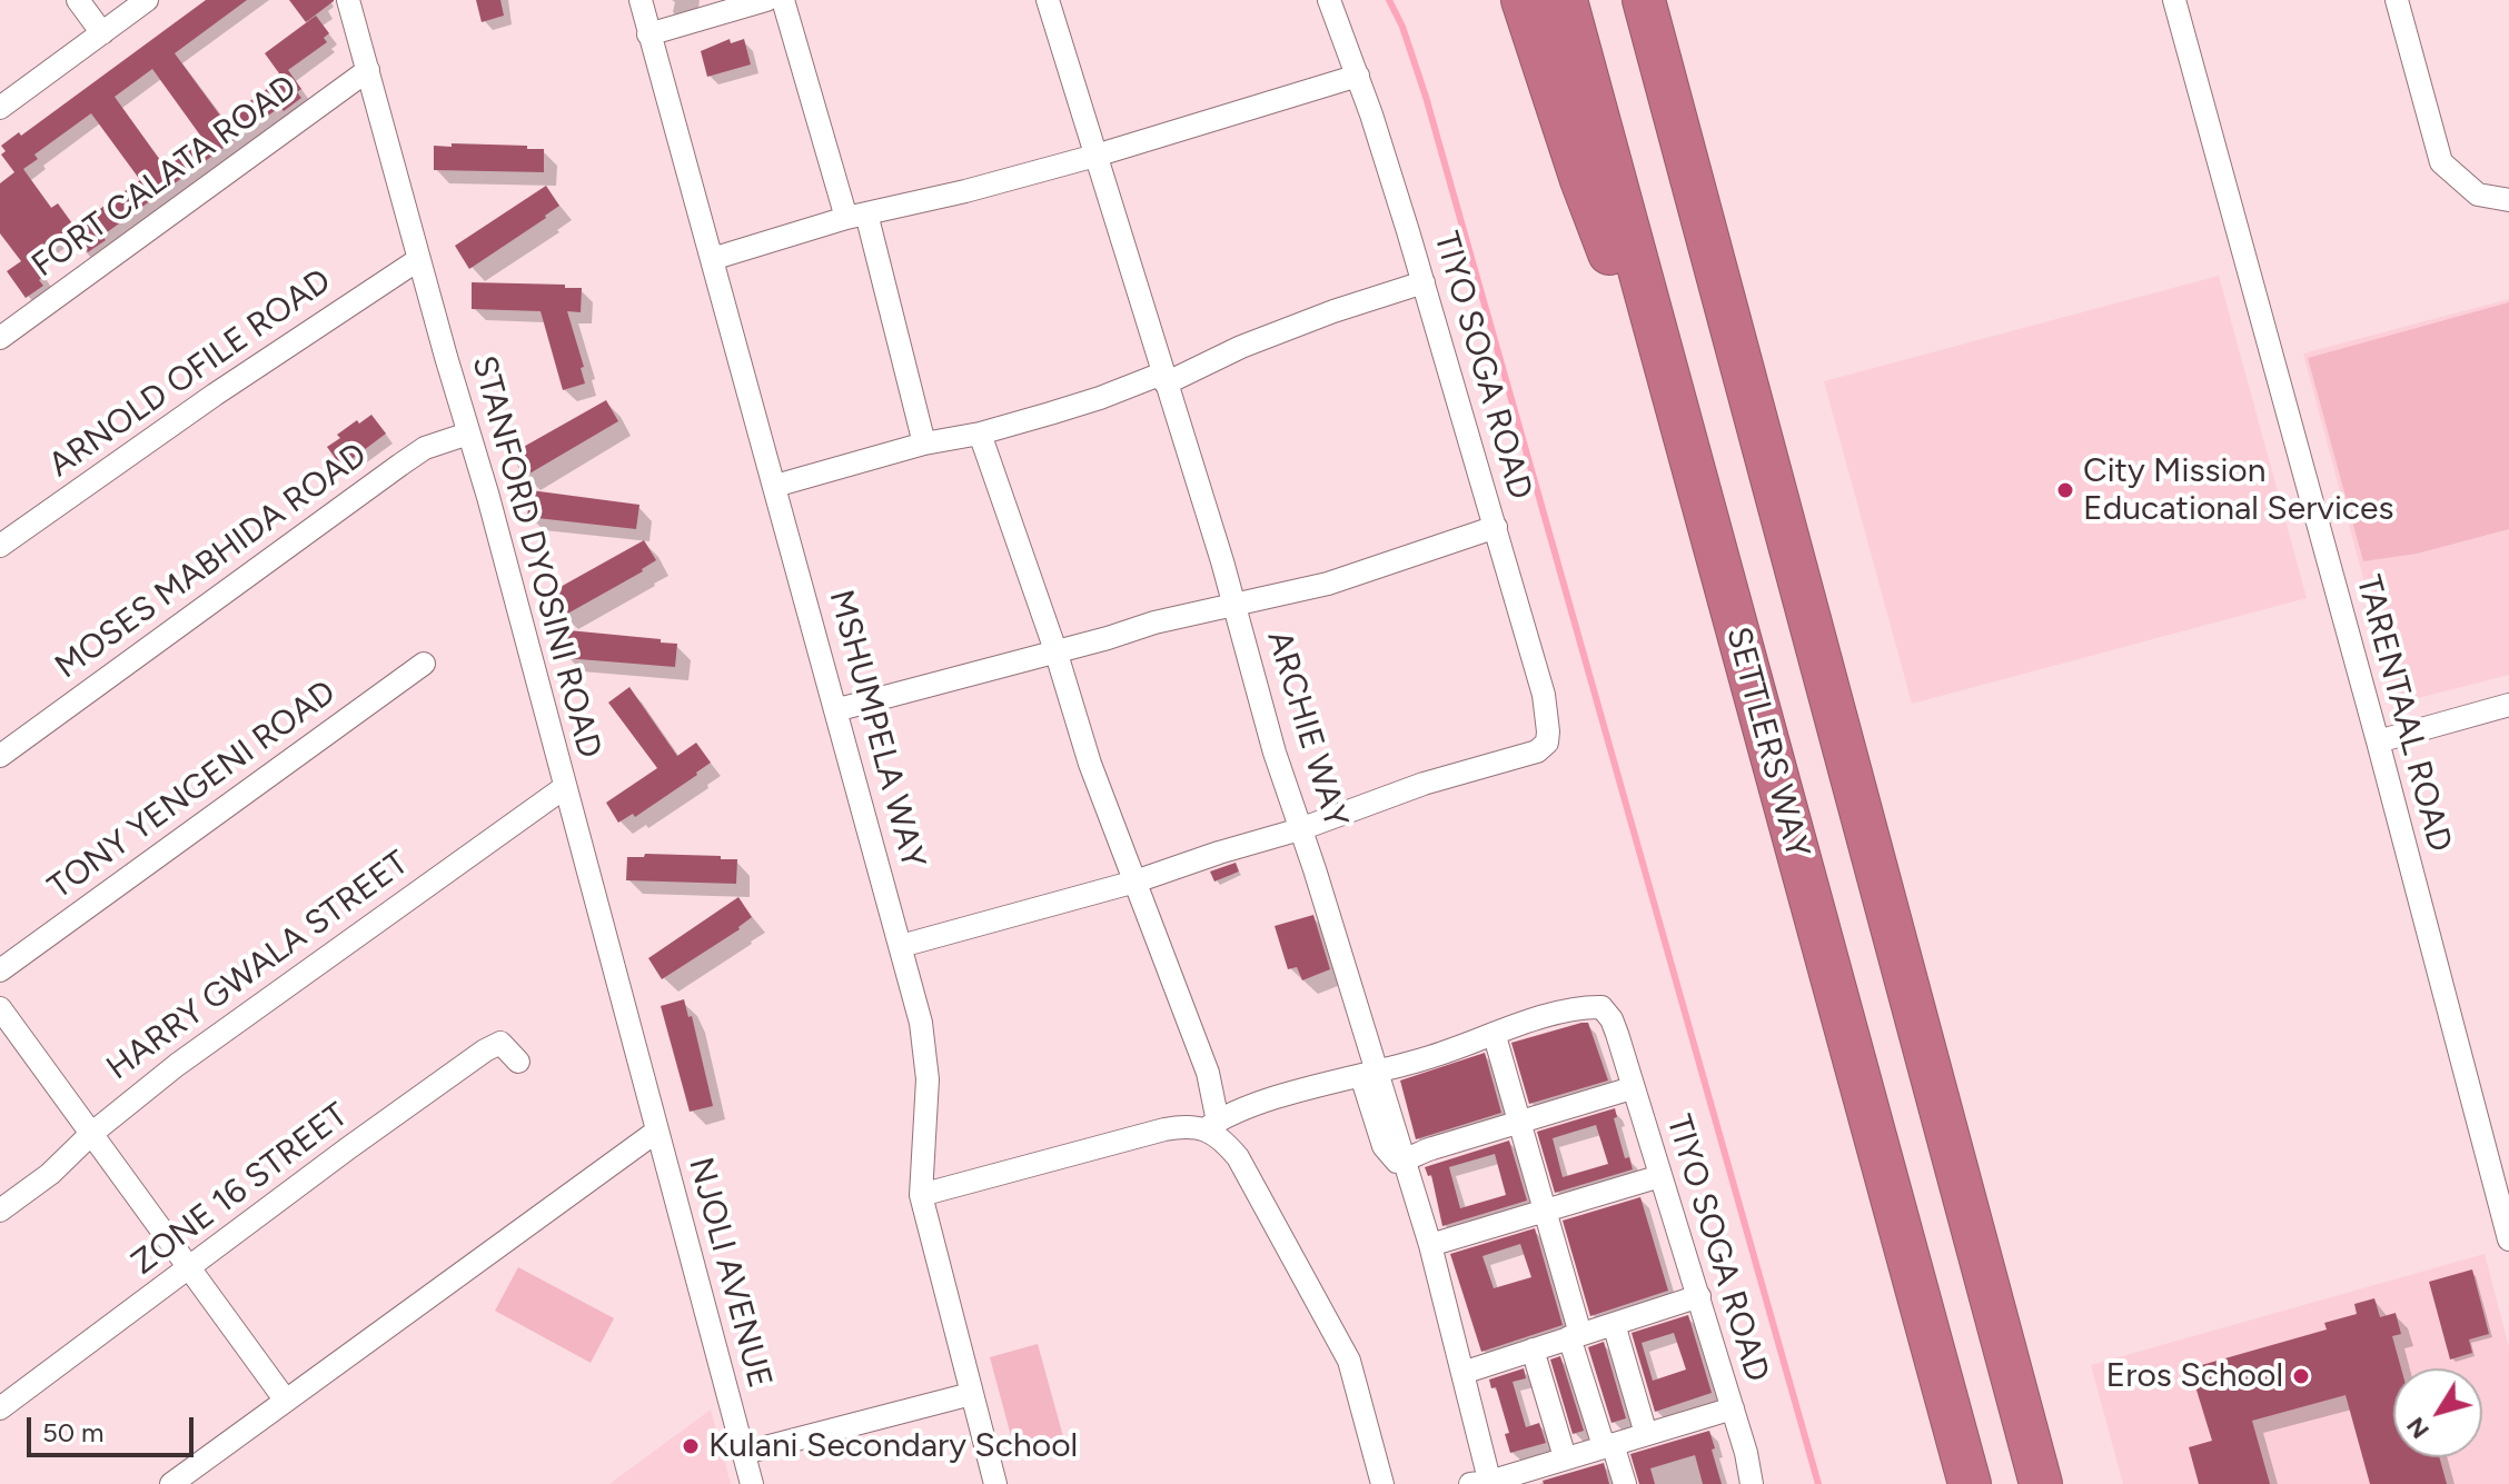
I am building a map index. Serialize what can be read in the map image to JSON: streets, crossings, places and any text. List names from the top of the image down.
{
  "streets": {
    "highway": ["SETTLERS WAY"],
    "street": [
      "FORT CALATA ROAD",
      "TIYO SOGA ROAD",
      "ARNOLD OFILE ROAD",
      "STANFORD DYOSINI ROAD",
      "MOSES MABHIDA ROAD",
      "TARENTAAL ROAD",
      "MSHUMPELA WAY",
      "ARCHIE WAY",
      "TONY YENGENI ROAD",
      "HARRY GWALA STREET",
      "ZONE 16 STREET",
      "NJOLI AVENUE"
    ]
  },
  "crossings": [
    ["FORT CALATA ROAD", "STANFORD DYOSINI ROAD"],
    ["TIYO SOGA ROAD", "ARCHIE WAY"],
    ["ARNOLD OFILE ROAD", "STANFORD DYOSINI ROAD"],
    ["STANFORD DYOSINI ROAD", "MOSES MABHIDA ROAD"],
    ["STANFORD DYOSINI ROAD", "HARRY GWALA STREET"],
    ["STANFORD DYOSINI ROAD", "NJOLI AVENUE"]
  ],
  "places": ["City Mission Educational Services", "Eros School", "Kulani Secondary School"],
  "scale_bar": "50 m",
  "north": "bottom left"
}
